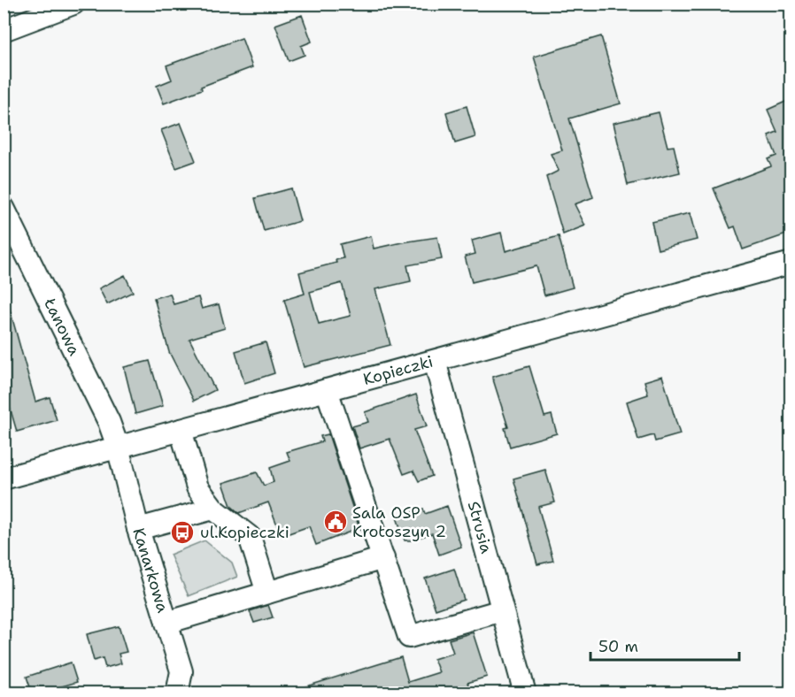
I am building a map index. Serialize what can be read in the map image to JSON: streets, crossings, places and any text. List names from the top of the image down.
{
  "streets": {
    "street": [
      "Łanowa",
      "Kopieczki",
      "Strusia",
      "Kanarkowa"
    ]
  },
  "crossings": [
    ["Łanowa", "Kopieczki"],
    ["Łanowa", "Kanarkowa"],
    ["Kopieczki", "Strusia"],
    ["Kopieczki", "Kanarkowa"]
  ],
  "places": {
    "public building": ["Sala OSP Krotoszyn 2"],
    "bus stop": ["ul.Kopieczki"]
  },
  "scale_bar": "50 m"
}
